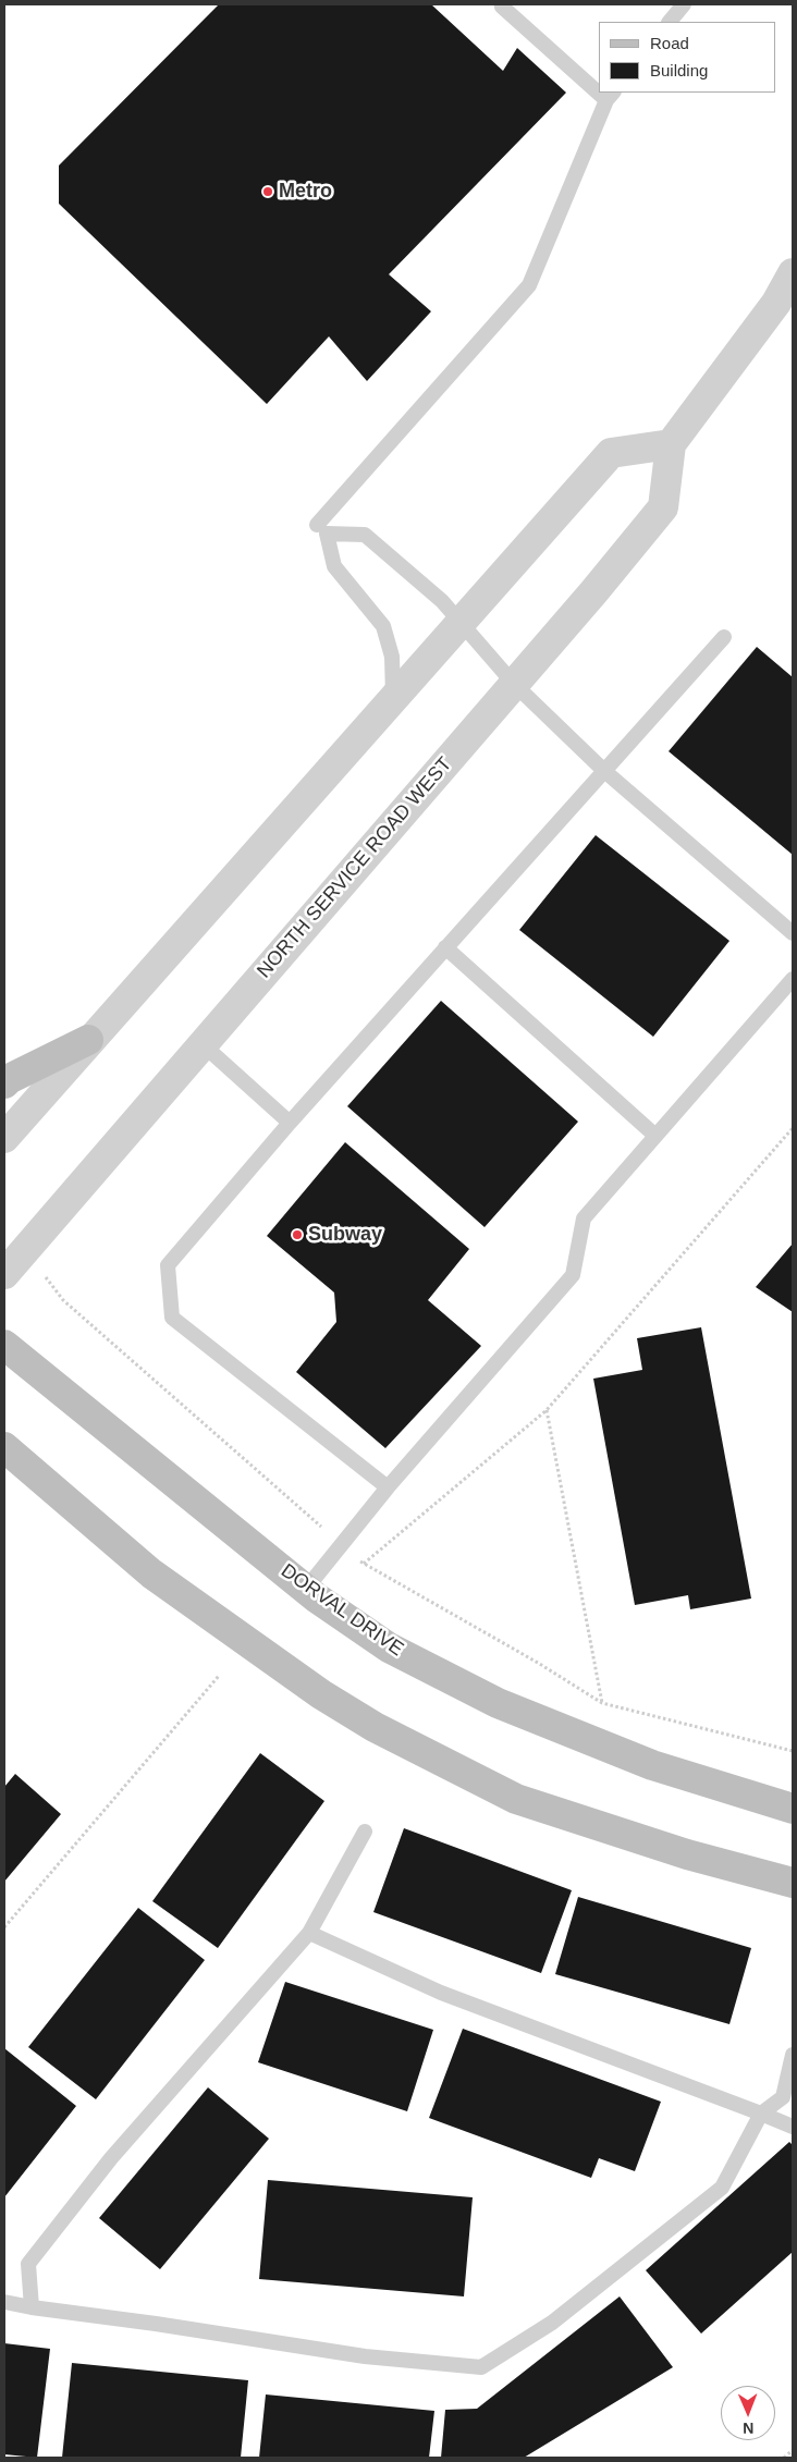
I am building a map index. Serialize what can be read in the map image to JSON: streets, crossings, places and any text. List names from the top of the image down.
{
  "streets": {
    "main road": ["DORVAL DRIVE"],
    "street": ["NORTH SERVICE ROAD WEST"]
  },
  "places": ["Metro", "Subway"],
  "legend": ["Road", "Building"],
  "north": "bottom"
}
